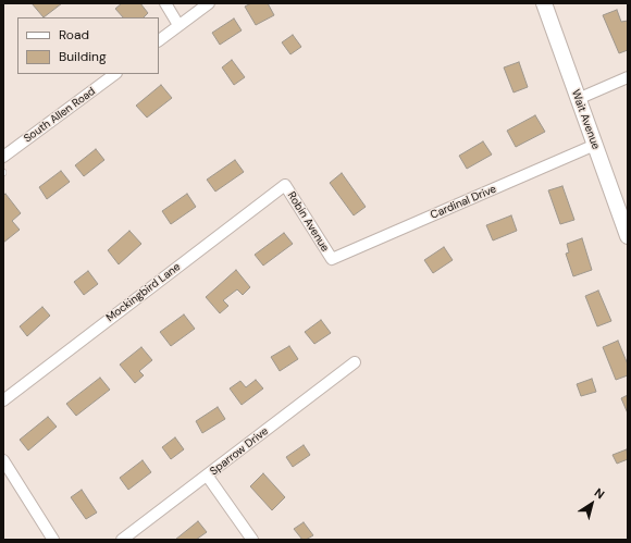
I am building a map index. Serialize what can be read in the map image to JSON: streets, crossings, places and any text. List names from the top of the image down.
{
  "streets": {
    "main road": ["Wait Avenue"],
    "street": [
      "South Allen Road",
      "Cardinal Drive",
      "Robin Avenue",
      "Mockingbird Lane",
      "Sparrow Drive"
    ]
  },
  "crossings": [
    ["Wait Avenue", "Cardinal Drive"],
    ["Cardinal Drive", "Robin Avenue"],
    ["Robin Avenue", "Mockingbird Lane"]
  ],
  "legend": ["Road", "Building"],
  "north": "top right"
}
